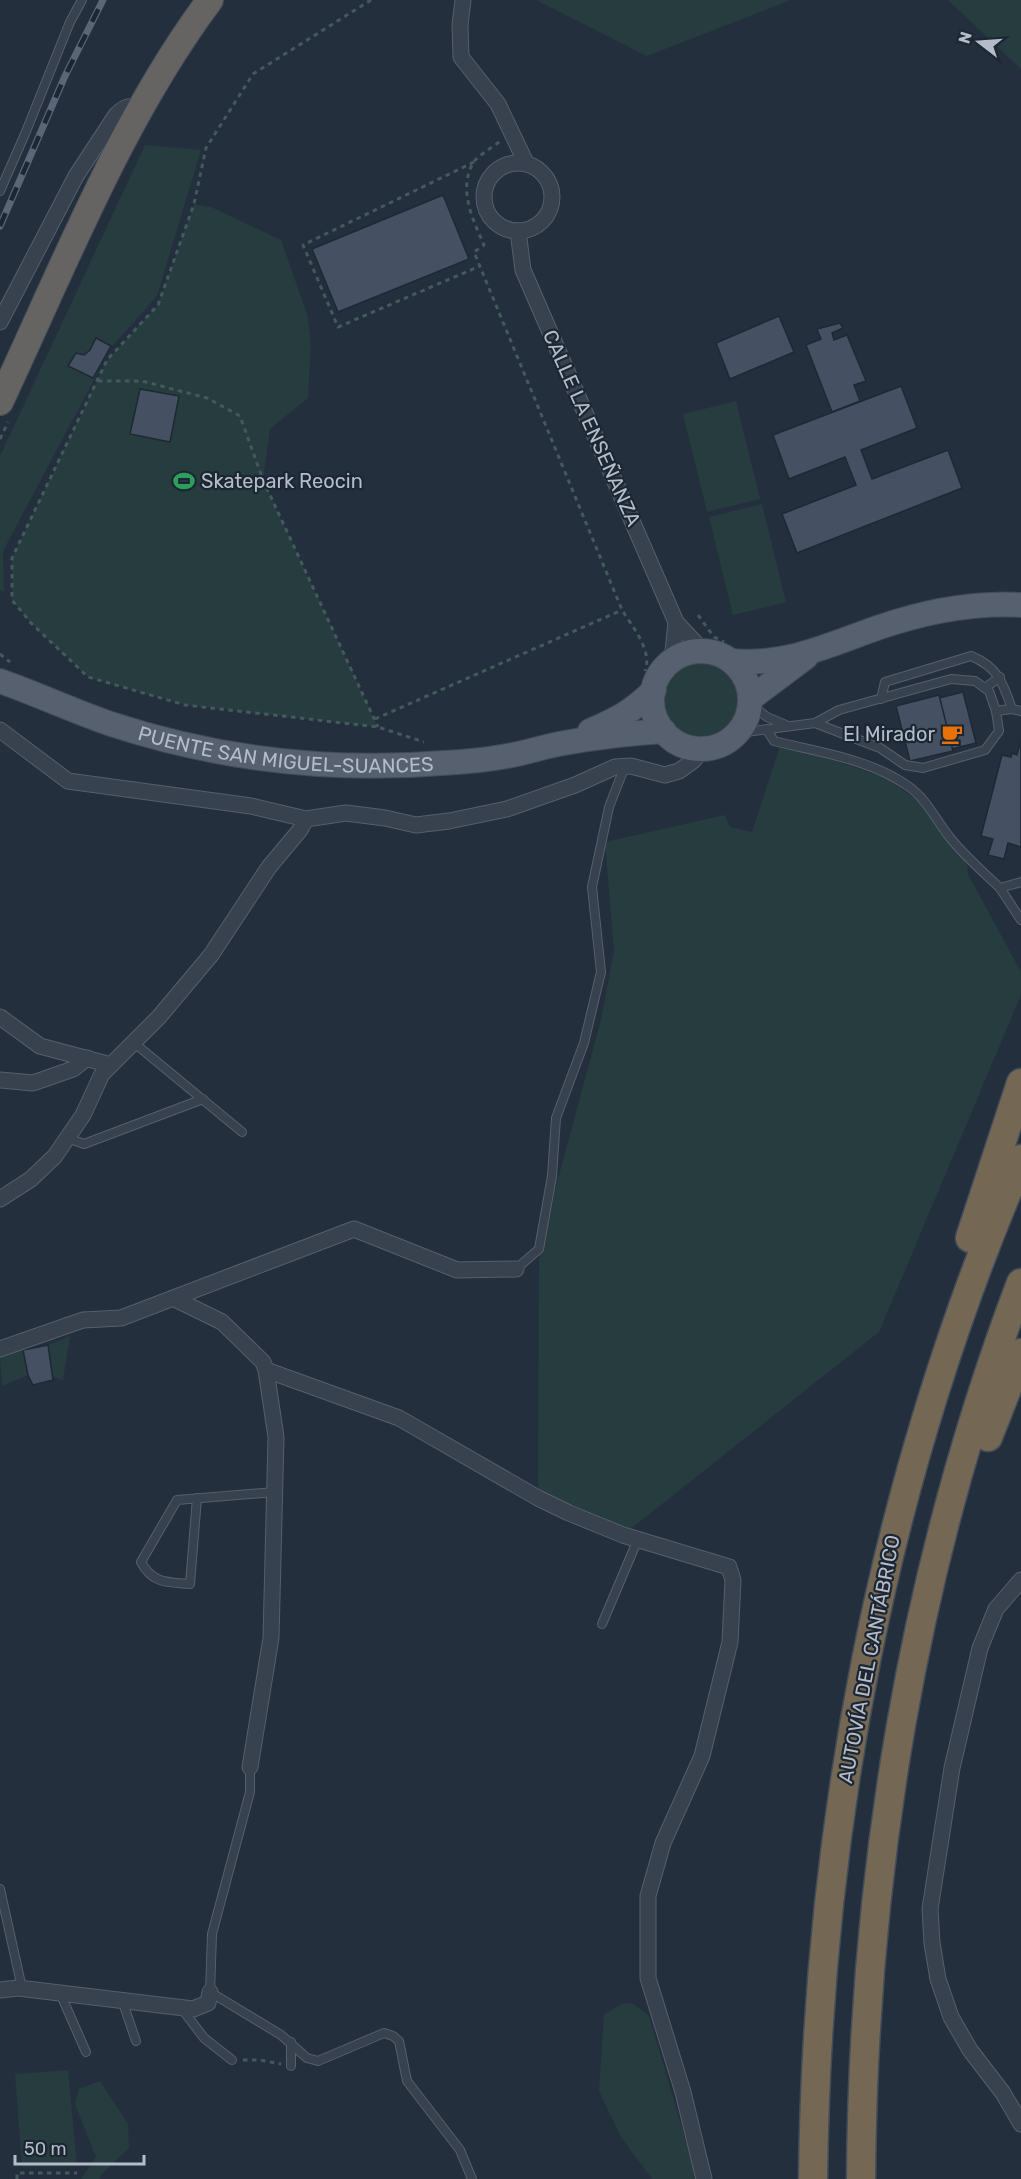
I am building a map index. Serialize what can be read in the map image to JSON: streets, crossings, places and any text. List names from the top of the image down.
{
  "streets": {
    "highway": ["AUTOVÍA DEL CANTÁBRICO"],
    "main road": ["PUENTE SAN MIGUEL-SUANCES"],
    "street": ["CALLE LA ENSEÑANZA"]
  },
  "crossings": [
    ["CALLE LA ENSEÑANZA", "PUENTE SAN MIGUEL-SUANCES"]
  ],
  "places": {
    "sports": ["Skatepark Reocin"],
    "cafe": ["El Mirador"]
  },
  "scale_bar": "50 m",
  "north": "left"
}
